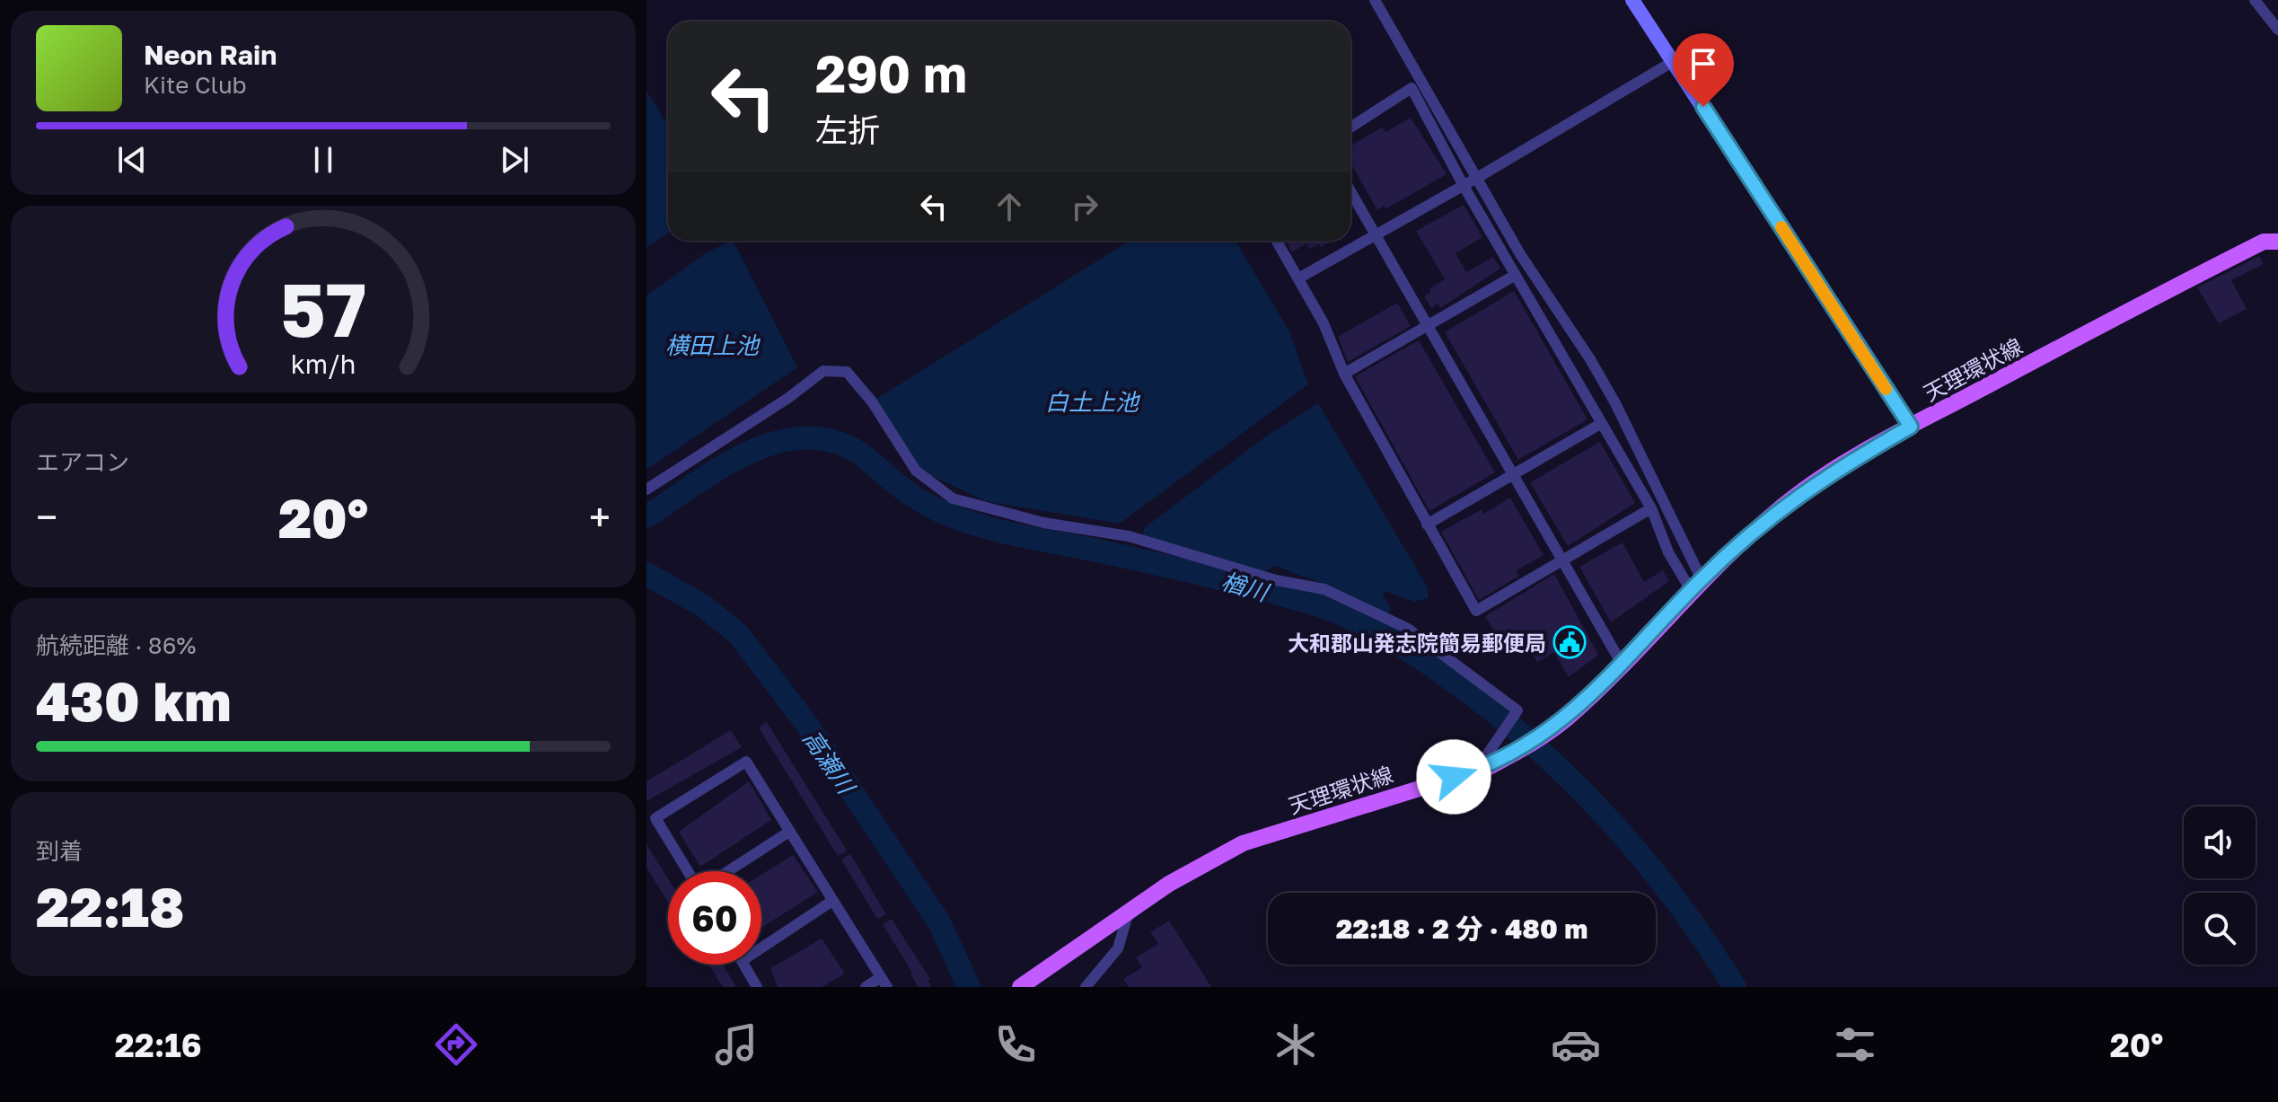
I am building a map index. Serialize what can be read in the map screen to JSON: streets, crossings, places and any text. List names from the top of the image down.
{
  "streets": {
    "main road": ["天理環状線"]
  },
  "water": [
    "横田上池",
    "白土上池",
    "楢川",
    "高瀬川"
  ],
  "places": {
    "public building": ["大和郡山発志院簡易郵便局"]
  },
  "page": {
    "turn": ["290 m", "左折"],
    "song": ["Neon Rain", "Kite Club"],
    "tile": [
      "エアコン",
      ["航続距離 · 86%", "430 km"],
      ["到着", "22:18"]
    ],
    "heat": ["−", "20°", "+"],
    "limit": "60",
    "trip": "22:18 · 2 分 · 480 m",
    "tabs": ["22:16", "20°"],
    "gauge": ["57", "km/h"]
  }
}
